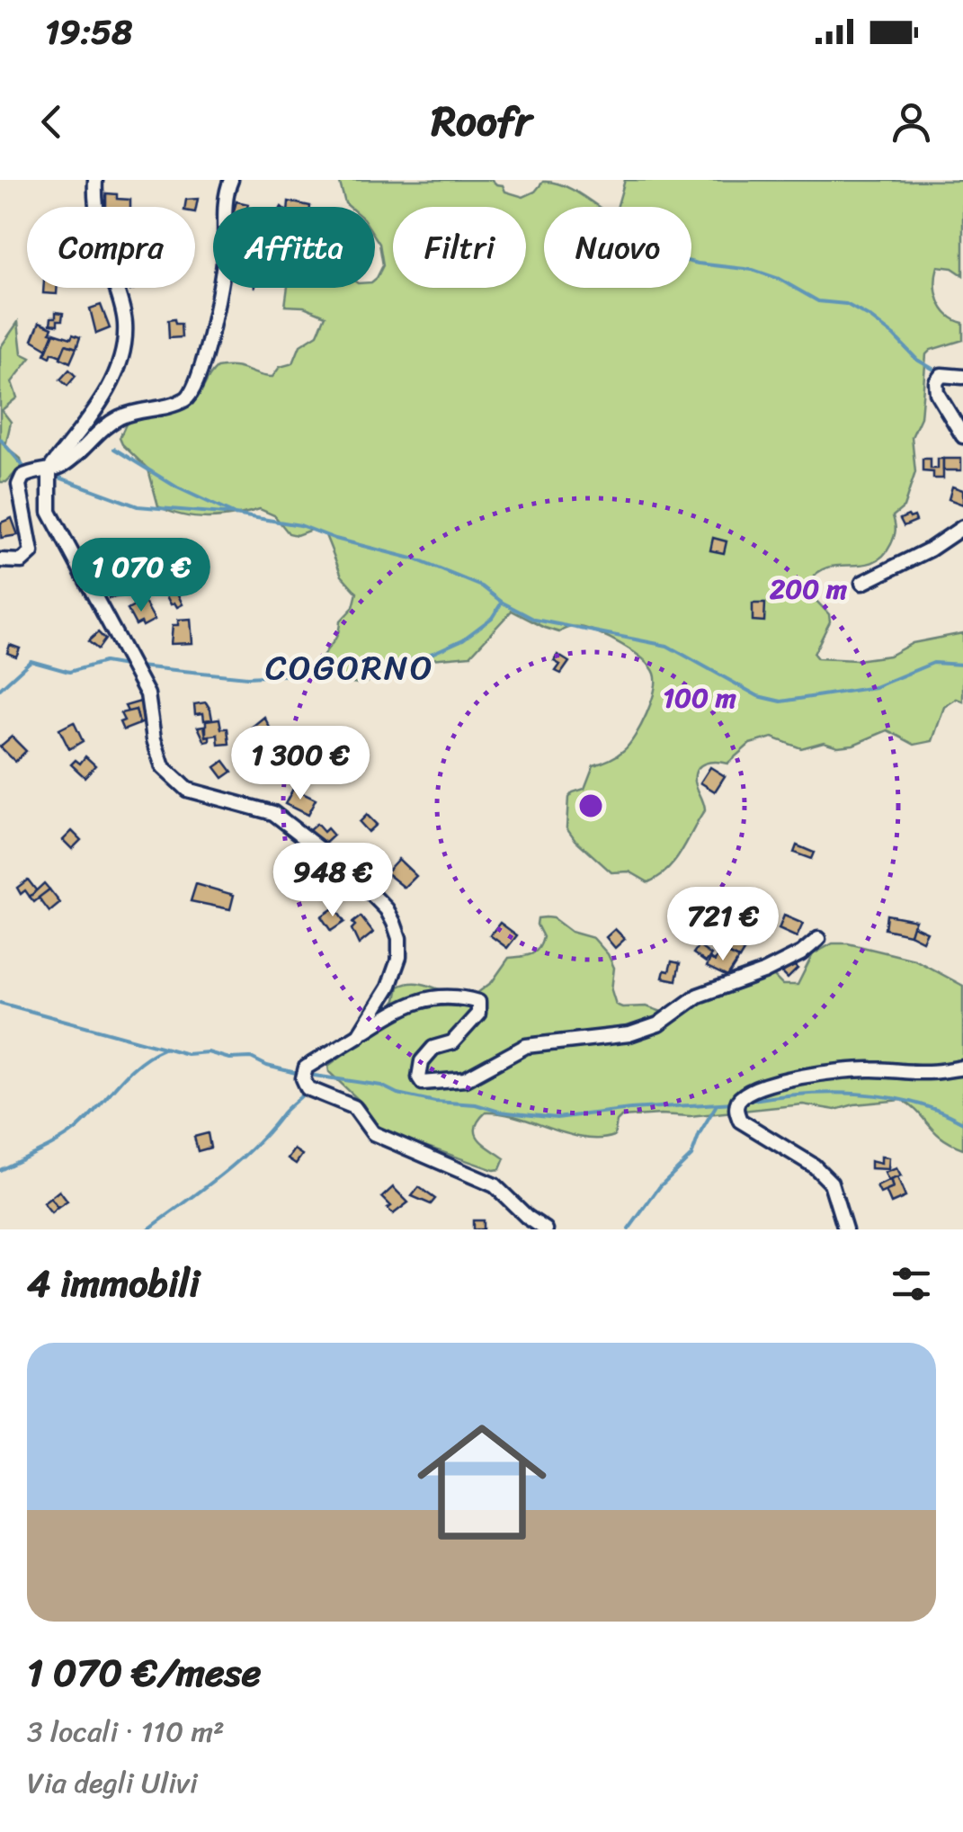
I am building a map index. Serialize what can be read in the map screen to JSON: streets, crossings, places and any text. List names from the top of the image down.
{
  "districts": ["COGORNO"],
  "page": {
    "status": "19:58",
    "header": "Roofr",
    "chip": [
      "Compra",
      "Affitta",
      "Filtri",
      "Nuovo"
    ],
    "price": [
      "1 070 €",
      "1 300 €",
      "948 €",
      "721 €"
    ],
    "heading": "4 immobili",
    "list": [
      {
        "name": "1 070 €/mese",
        "note": "3 locali · 110 m² · Via degli Ulivi"
      }
    ]
  },
  "rings": ["200 m", "100 m"]
}
